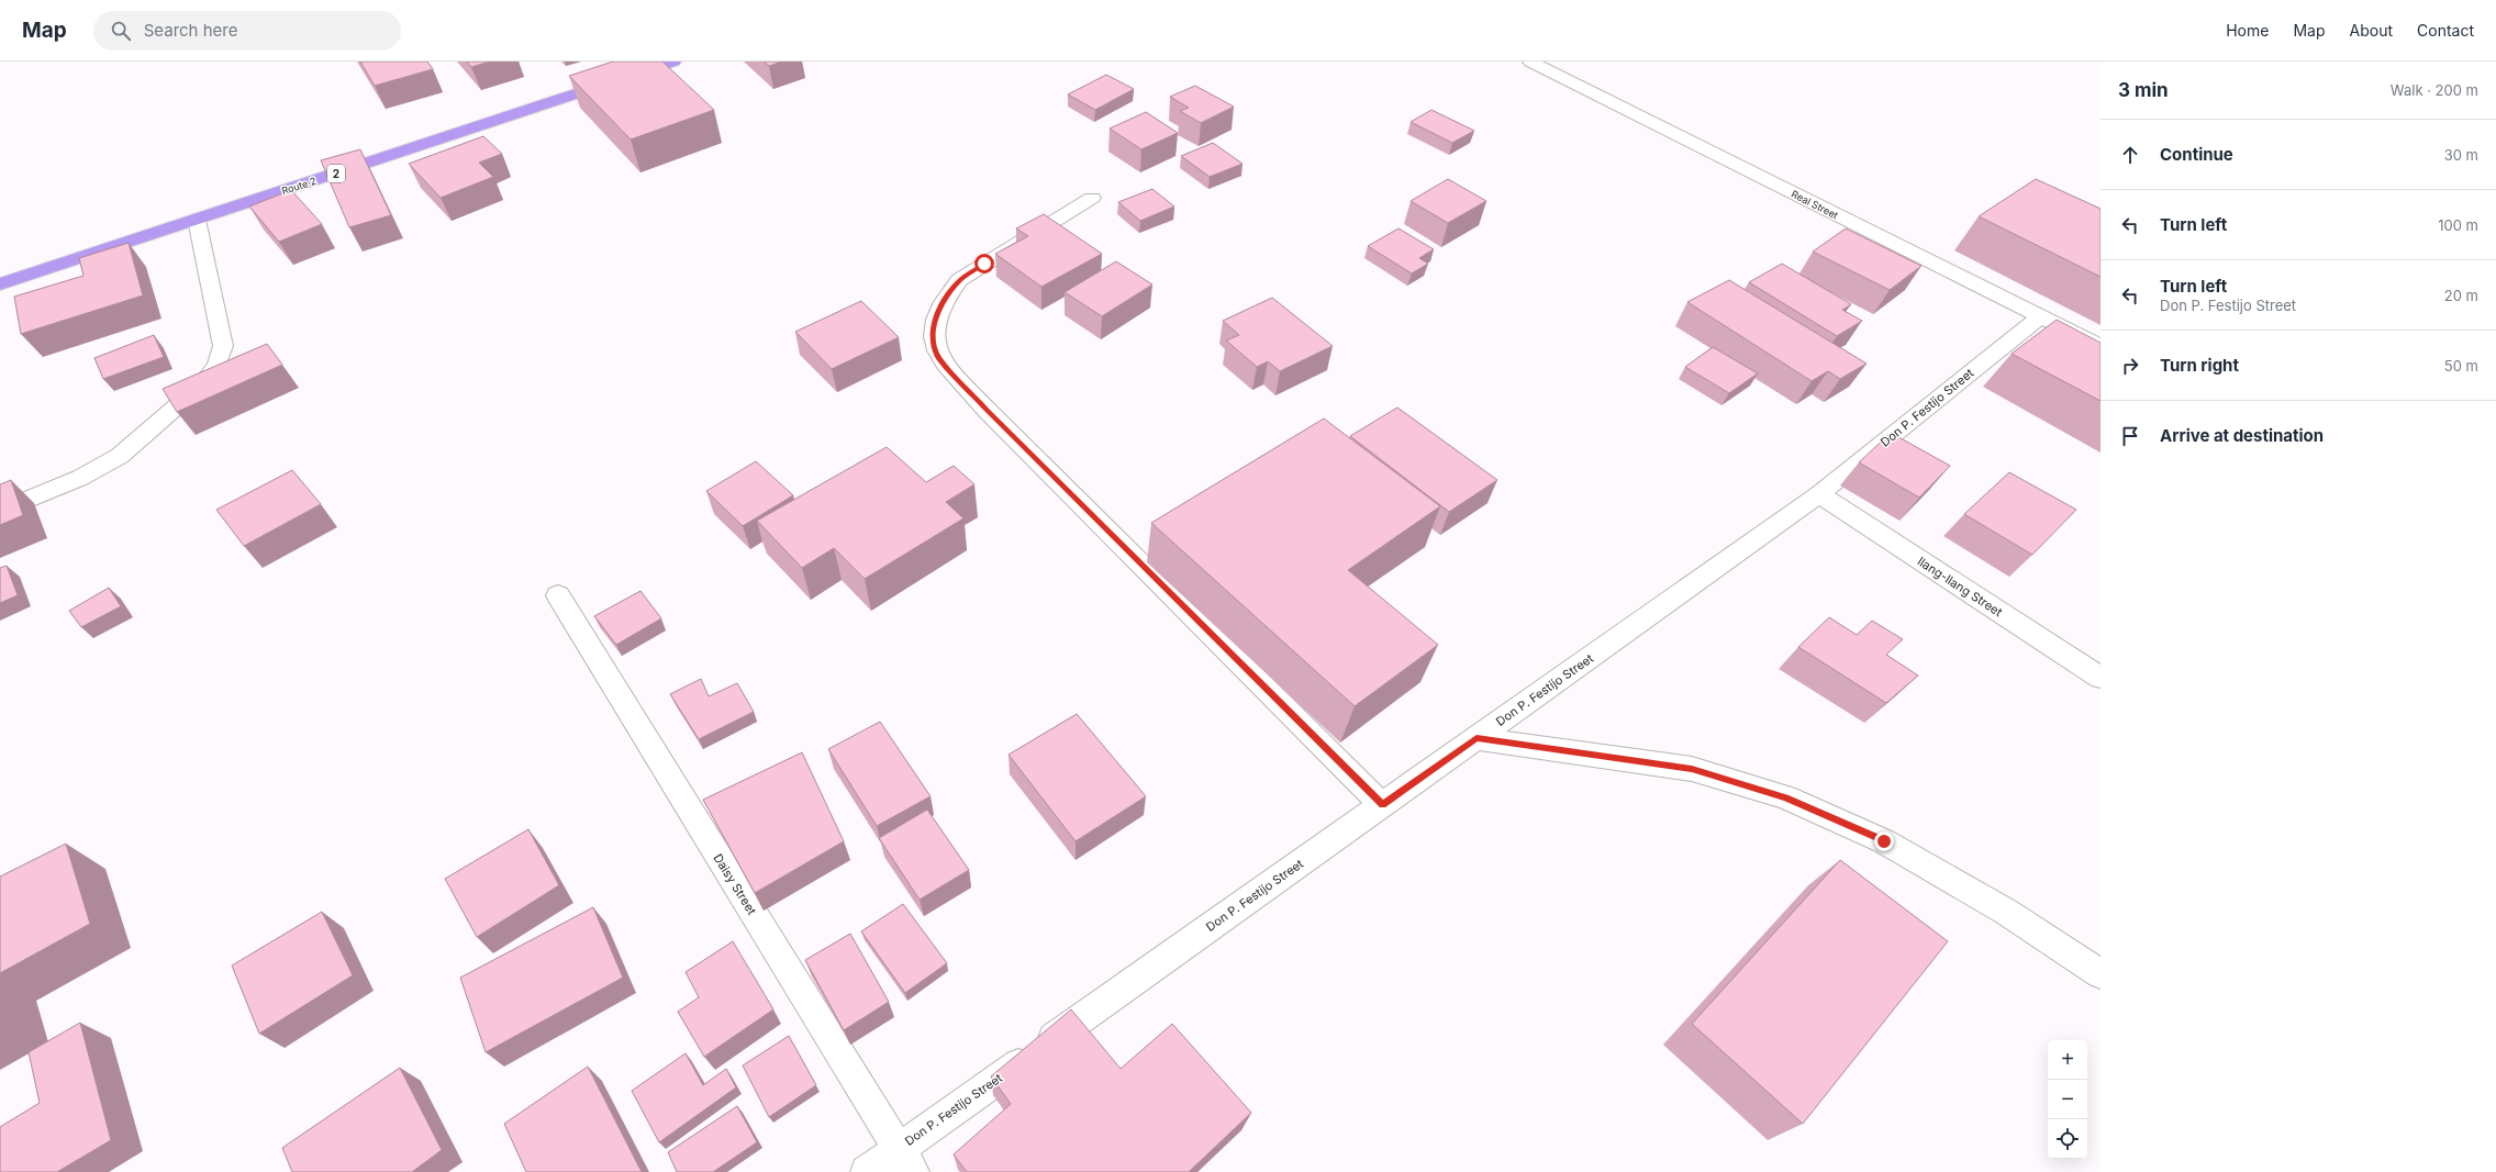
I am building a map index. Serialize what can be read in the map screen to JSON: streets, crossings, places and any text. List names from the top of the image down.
{
  "streets": {
    "highway": ["2", "Route 2"],
    "street": [
      "Real Street",
      "Don P. Festijo Street",
      "Ilang-Ilang Street",
      "Daisy Street"
    ]
  },
  "crossings": [
    ["Real Street", "Don P. Festijo Street"],
    ["Don P. Festijo Street", "Ilang-Ilang Street"],
    ["Don P. Festijo Street", "Daisy Street"]
  ],
  "page": {
    "header": "Map",
    "search": "Search here",
    "nav": [
      "Home",
      "Map",
      "About",
      "Contact"
    ],
    "heading": ["3 min", "Walk · 200 m"],
    "list": [
      ["Continue", "30 m"],
      ["Turn left", "100 m"],
      ["Turn left", "Don P. Festijo Street", "20 m"],
      ["Turn right", "50 m"],
      "Arrive at destination"
    ],
    "map_buttons": ["+", "−"]
  }
}
